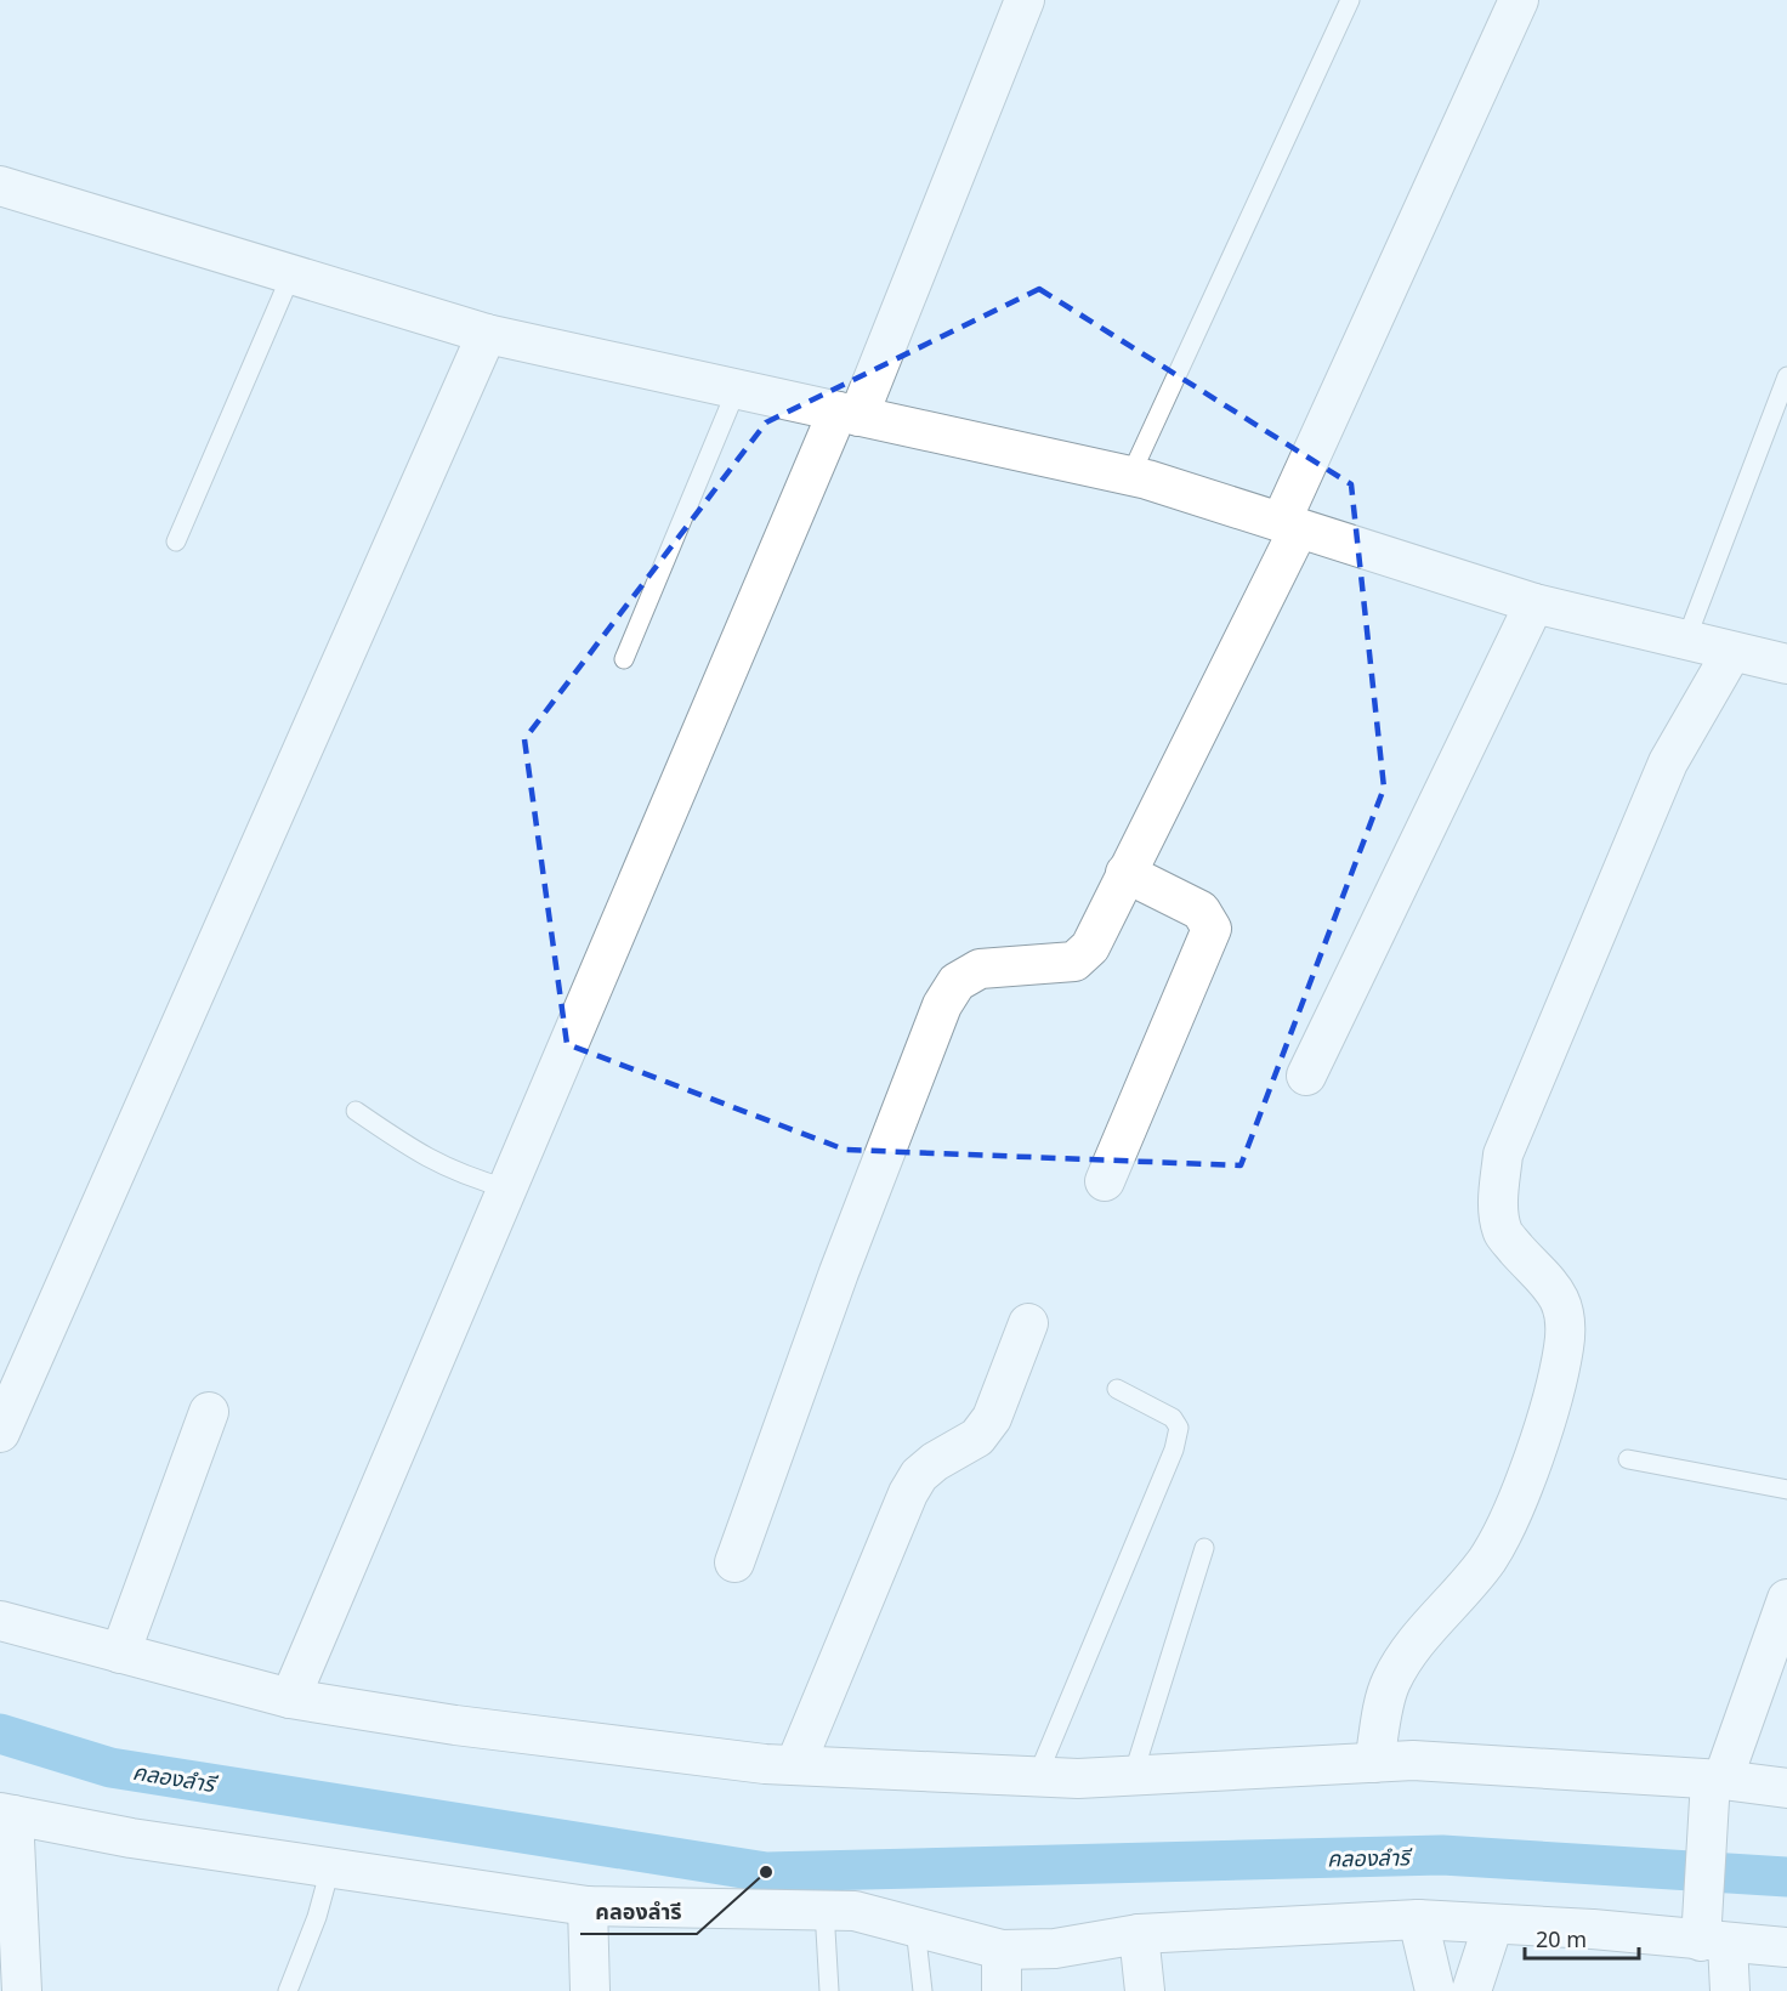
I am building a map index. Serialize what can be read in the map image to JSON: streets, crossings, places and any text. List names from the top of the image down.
{
  "water": ["คลองลำรี"],
  "places": ["คลองลำรี"],
  "scale_bar": "20 m"
}
